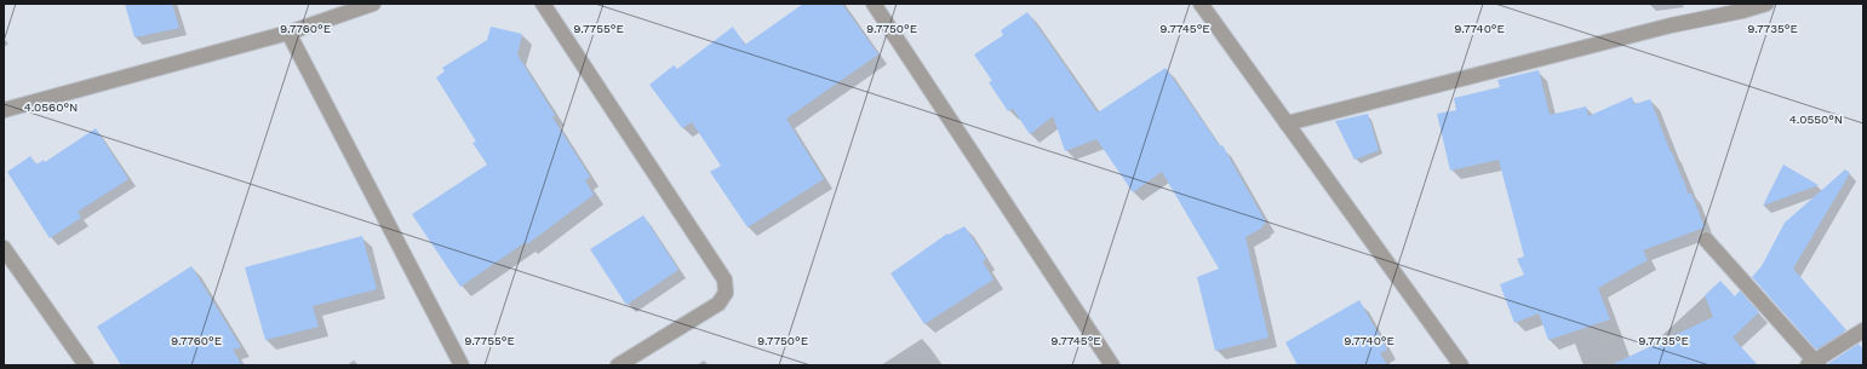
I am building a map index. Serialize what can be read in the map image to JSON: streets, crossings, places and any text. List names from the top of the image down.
{
  "coordinates": [
    "9.7760°E",
    "9.7755°E",
    "9.7750°E",
    "9.7745°E",
    "9.7740°E",
    "9.7735°E",
    "4.0560°N",
    "4.0550°N"
  ]
}
